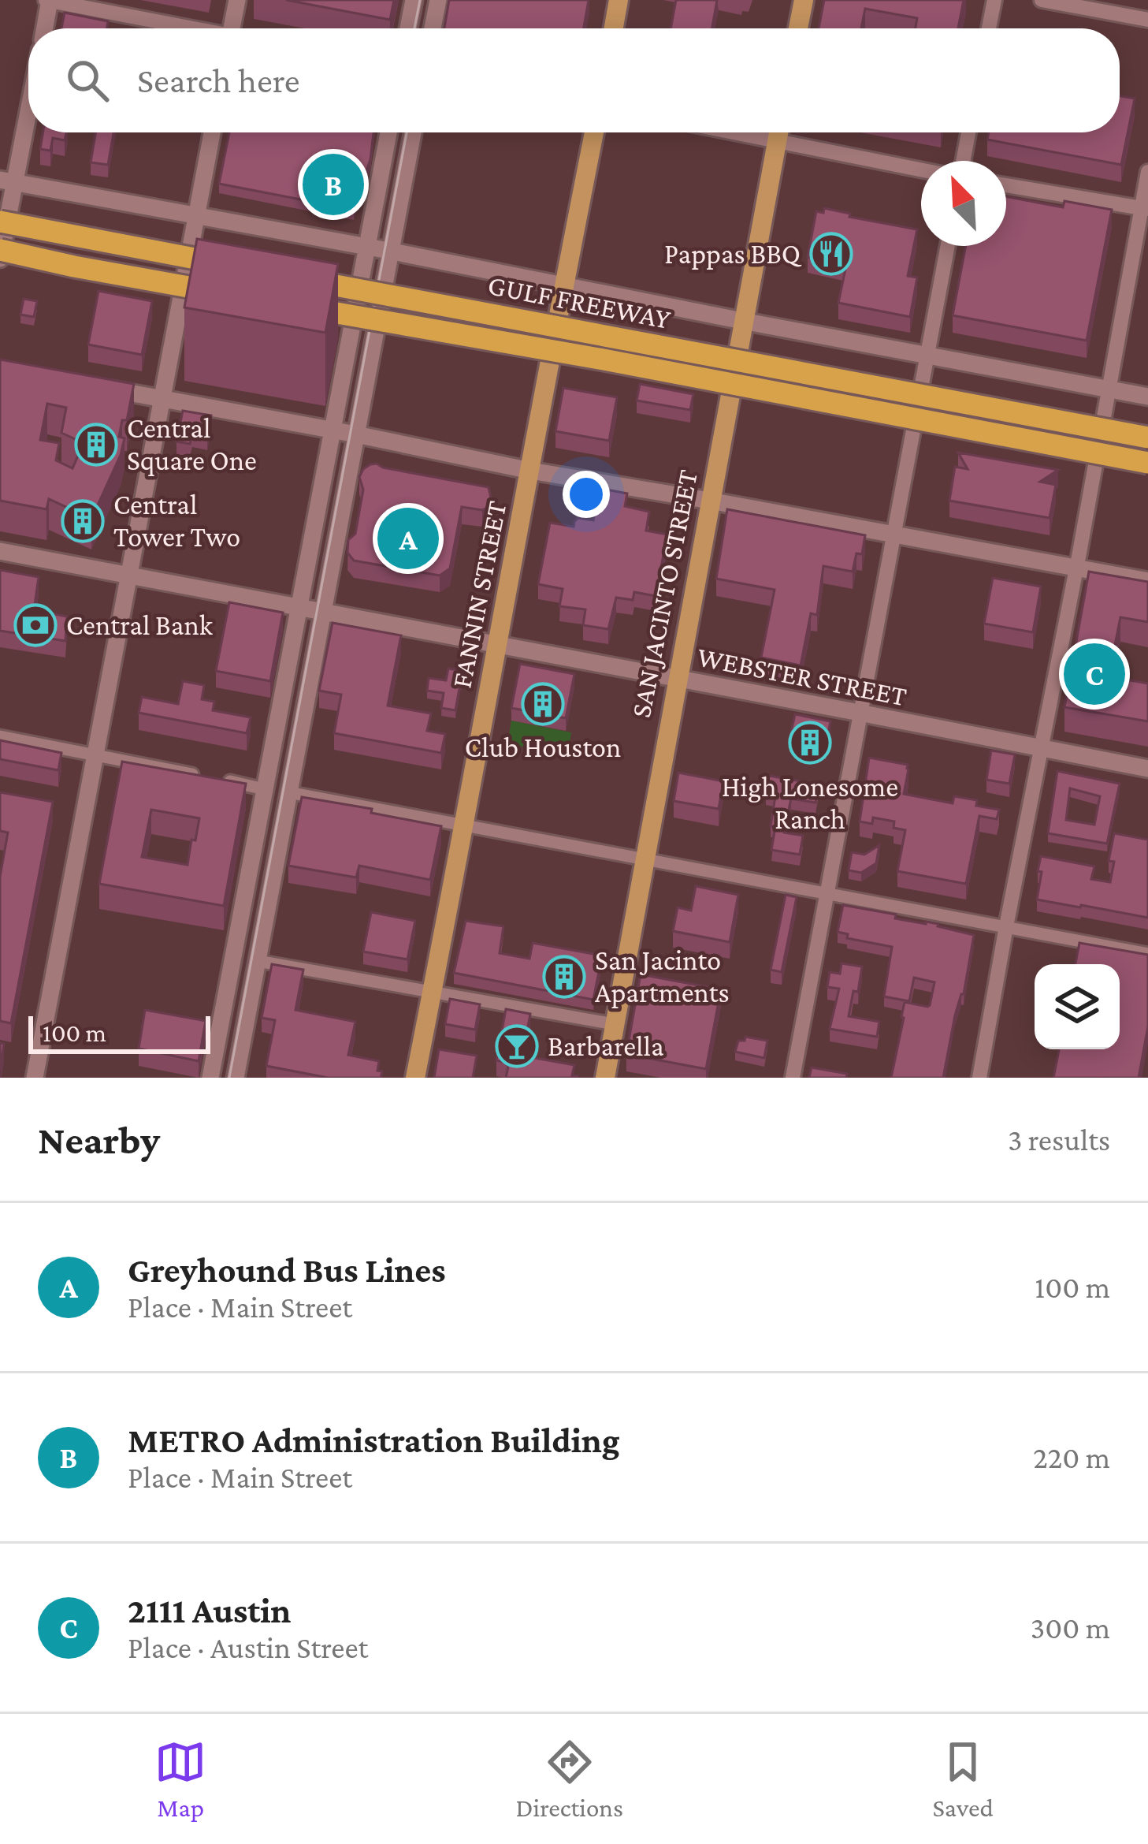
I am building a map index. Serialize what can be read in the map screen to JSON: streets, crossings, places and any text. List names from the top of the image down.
{
  "streets": {
    "highway": ["GULF FREEWAY"],
    "main road": ["SAN JACINTO STREET", "FANNIN STREET", "WEBSTER STREET"]
  },
  "crossings": [
    ["SAN JACINTO STREET", "WEBSTER STREET"],
    ["FANNIN STREET", "WEBSTER STREET"]
  ],
  "places": {
    "restaurant": ["Pappas BBQ"],
    "building": [
      "Central Square One",
      "Central Tower Two",
      "Club Houston",
      "High Lonesome Ranch",
      "San Jacinto Apartments"
    ],
    "bank": ["Central Bank"],
    "bar": ["Barbarella"]
  },
  "scale_bar": "100 m",
  "north": "top left",
  "page": {
    "search": "Search here",
    "pins": ["B", "A", "C"],
    "scale": "100 m",
    "heading": ["Nearby", "3 results"],
    "list": [
      {
        "mark": "A",
        "name": "Greyhound Bus Lines",
        "note": "Place · Main Street",
        "value": "100 m"
      },
      {
        "mark": "B",
        "name": "METRO Administration Building",
        "note": "Place · Main Street",
        "value": "220 m"
      },
      {
        "mark": "C",
        "name": "2111 Austin",
        "note": "Place · Austin Street",
        "value": "300 m"
      }
    ],
    "nav": ["Map", "Directions", "Saved"]
  }
}
